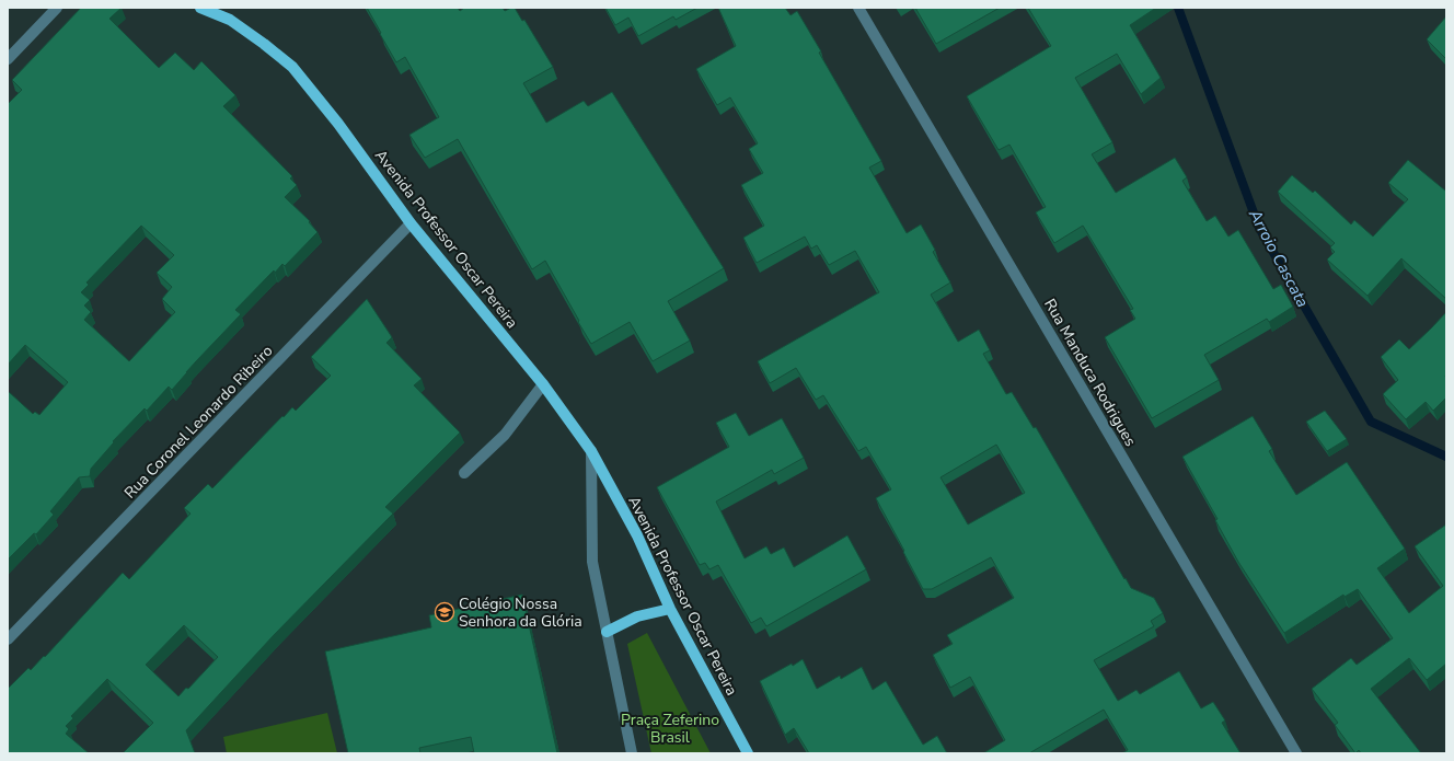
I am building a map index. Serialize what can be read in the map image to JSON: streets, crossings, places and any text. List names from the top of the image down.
{
  "streets": {
    "main road": ["Avenida Professor Oscar Pereira"],
    "street": ["Rua Manduca Rodrigues", "Rua Coronel Leonardo Ribeiro"]
  },
  "crossings": [
    ["Avenida Professor Oscar Pereira", "Rua Coronel Leonardo Ribeiro"]
  ],
  "water": ["Arroio Cascata"],
  "parks": ["Praça Zeferino Brasil"],
  "places": {
    "school or university": ["Colégio Nossa Senhora da Glória"]
  }
}
